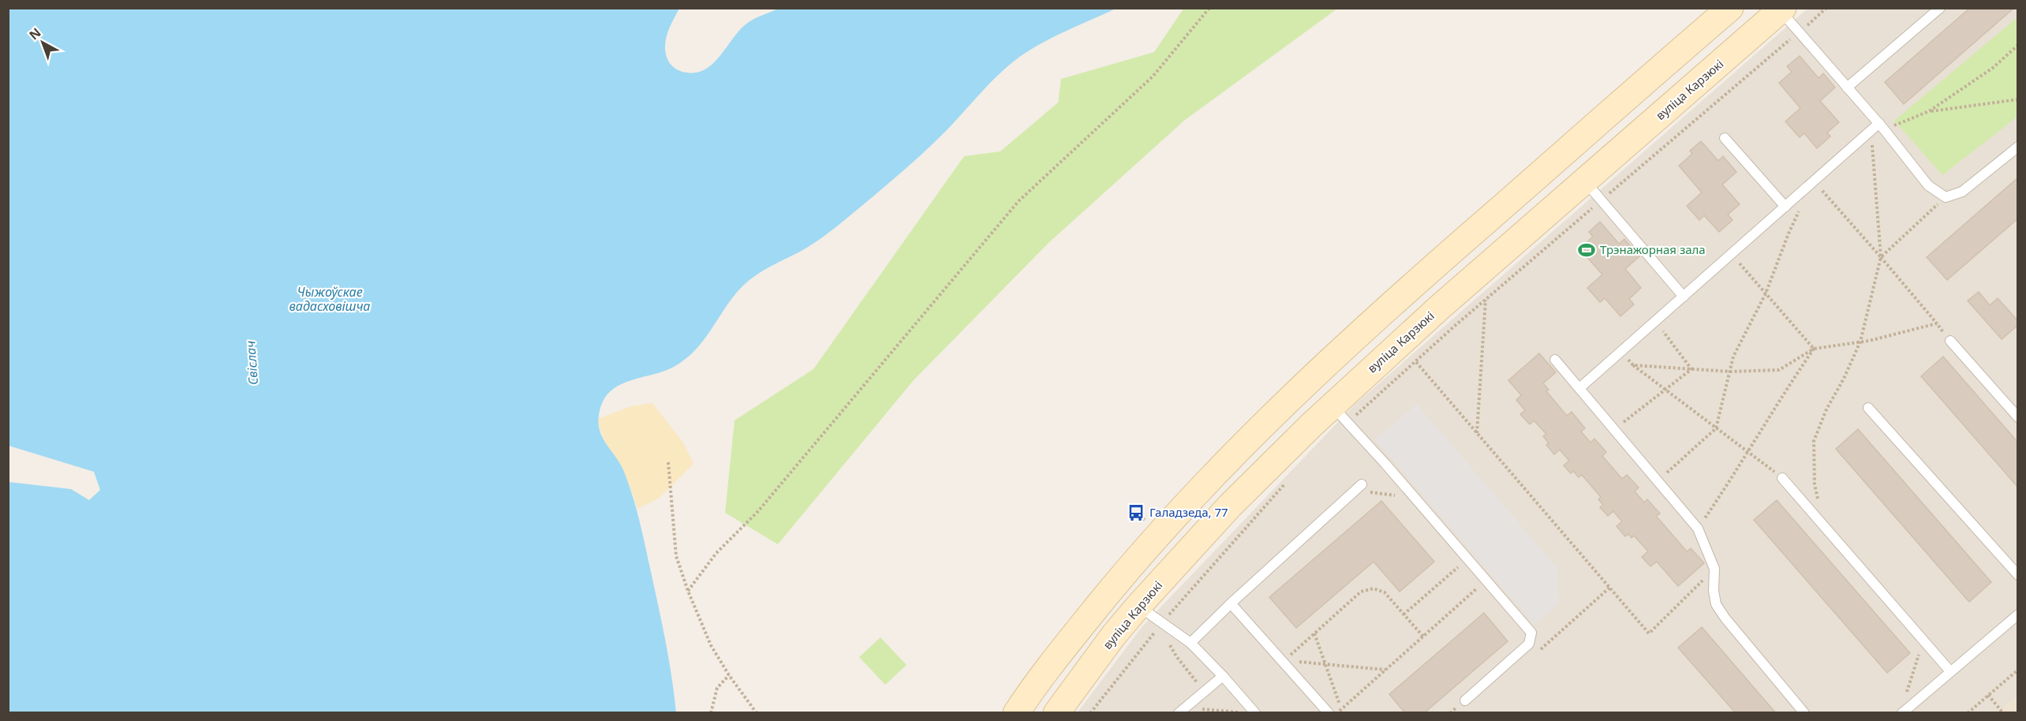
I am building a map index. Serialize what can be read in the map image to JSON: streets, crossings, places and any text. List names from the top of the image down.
{
  "streets": {
    "street": ["вуліца Карзюкі"]
  },
  "water": ["Чыжоўскае вадасховішча", "Свіслач"],
  "places": {
    "sports": ["Трэнажорная зала"],
    "bus stop": ["Галадзеда, 77"]
  },
  "north": "top left"
}
